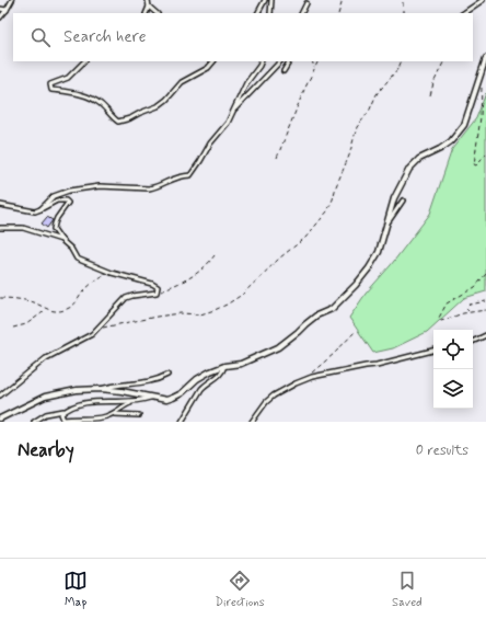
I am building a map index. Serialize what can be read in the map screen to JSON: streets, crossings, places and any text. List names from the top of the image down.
{
  "page": {
    "search": "Search here",
    "heading": ["Nearby", "0 results"],
    "nav": ["Map", "Directions", "Saved"]
  }
}
